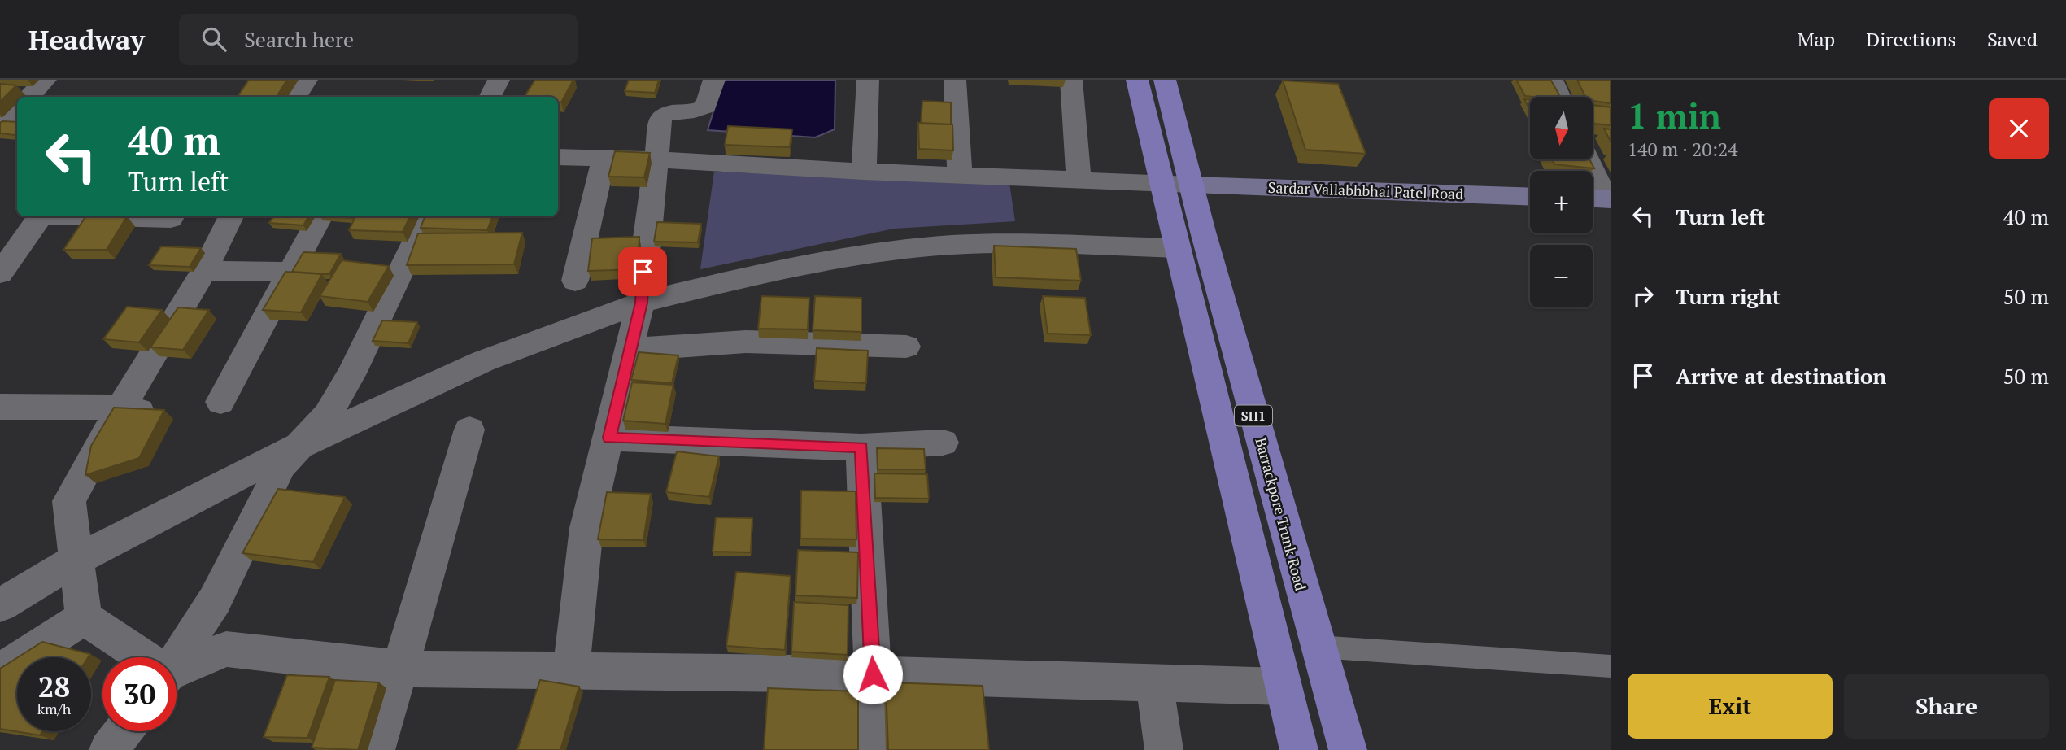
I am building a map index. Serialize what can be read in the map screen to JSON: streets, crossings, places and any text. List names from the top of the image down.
{
  "streets": {
    "main road": ["SH1", "Barrackpore Trunk Road"],
    "street": ["Sardar Vallabhbhai Patel Road"]
  },
  "crossings": [
    ["Sardar Vallabhbhai Patel Road", "Barrackpore Trunk Road"]
  ],
  "north": "bottom",
  "page": {
    "header": "Headway",
    "search": "Search here",
    "nav": ["Map", "Directions", "Saved"],
    "heading": ["1 min", "140 m · 20:24"],
    "map_buttons": ["+", "−"],
    "turn": ["40 m", "Turn left"],
    "list": [
      {
        "name": "Turn left",
        "value": "40 m"
      },
      {
        "name": "Turn right",
        "value": "50 m"
      },
      {
        "name": "Arrive at destination",
        "value": "50 m"
      }
    ],
    "speed": "28 km/h",
    "limit": "30",
    "buttons": ["Exit", "Share"]
  }
}
